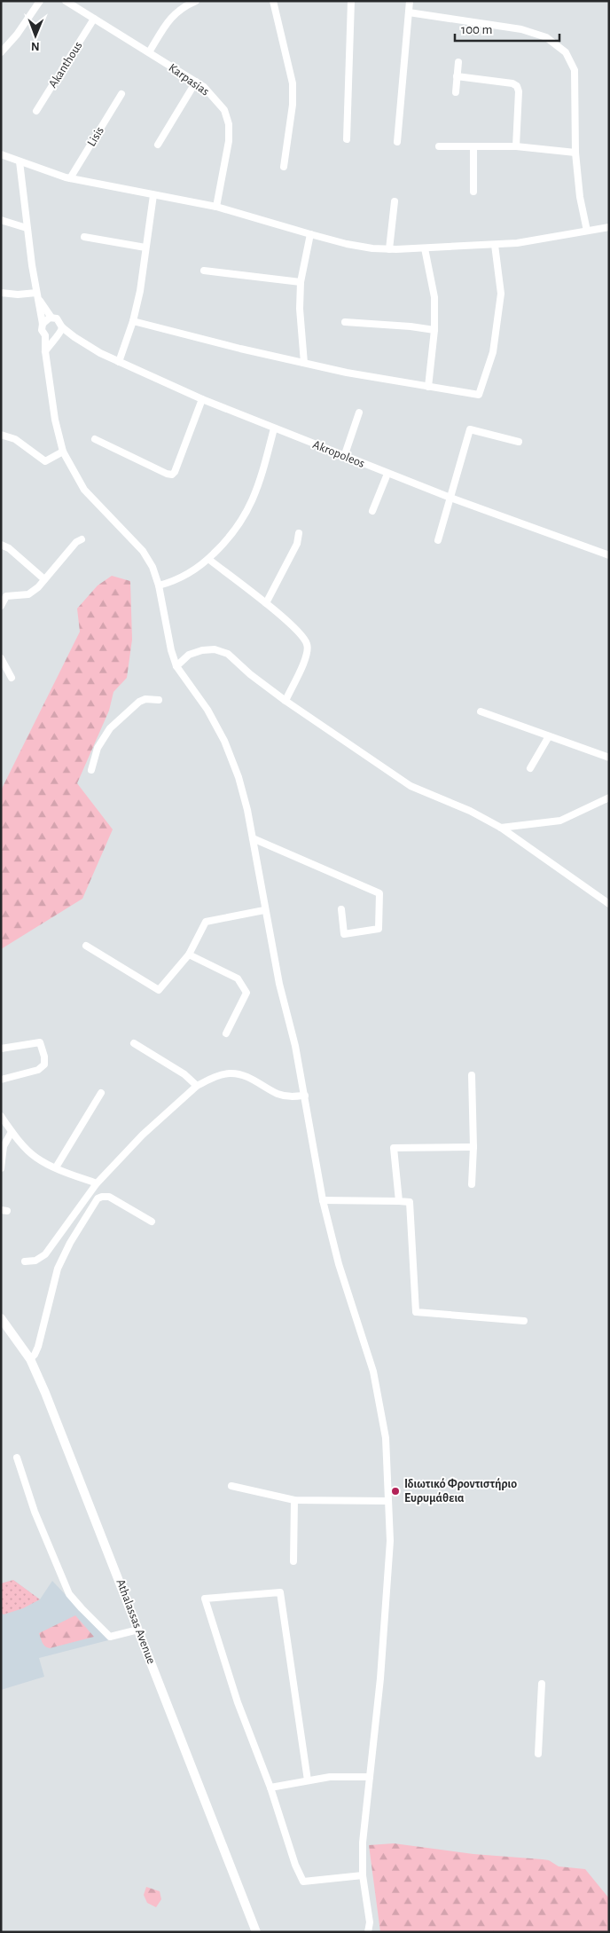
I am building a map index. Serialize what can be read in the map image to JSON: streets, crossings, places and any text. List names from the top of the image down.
{
  "streets": {
    "main road": ["Athalassas Avenue"],
    "street": [
      "Akanthous",
      "Karpasias",
      "Lisis",
      "Akropoleos"
    ]
  },
  "crossings": [
    ["Akanthous", "Karpasias"]
  ],
  "places": ["Ιδιωτικό Φροντιστήριο Ευρυμάθεια"],
  "scale_bar": "100 m",
  "north": "bottom"
}
